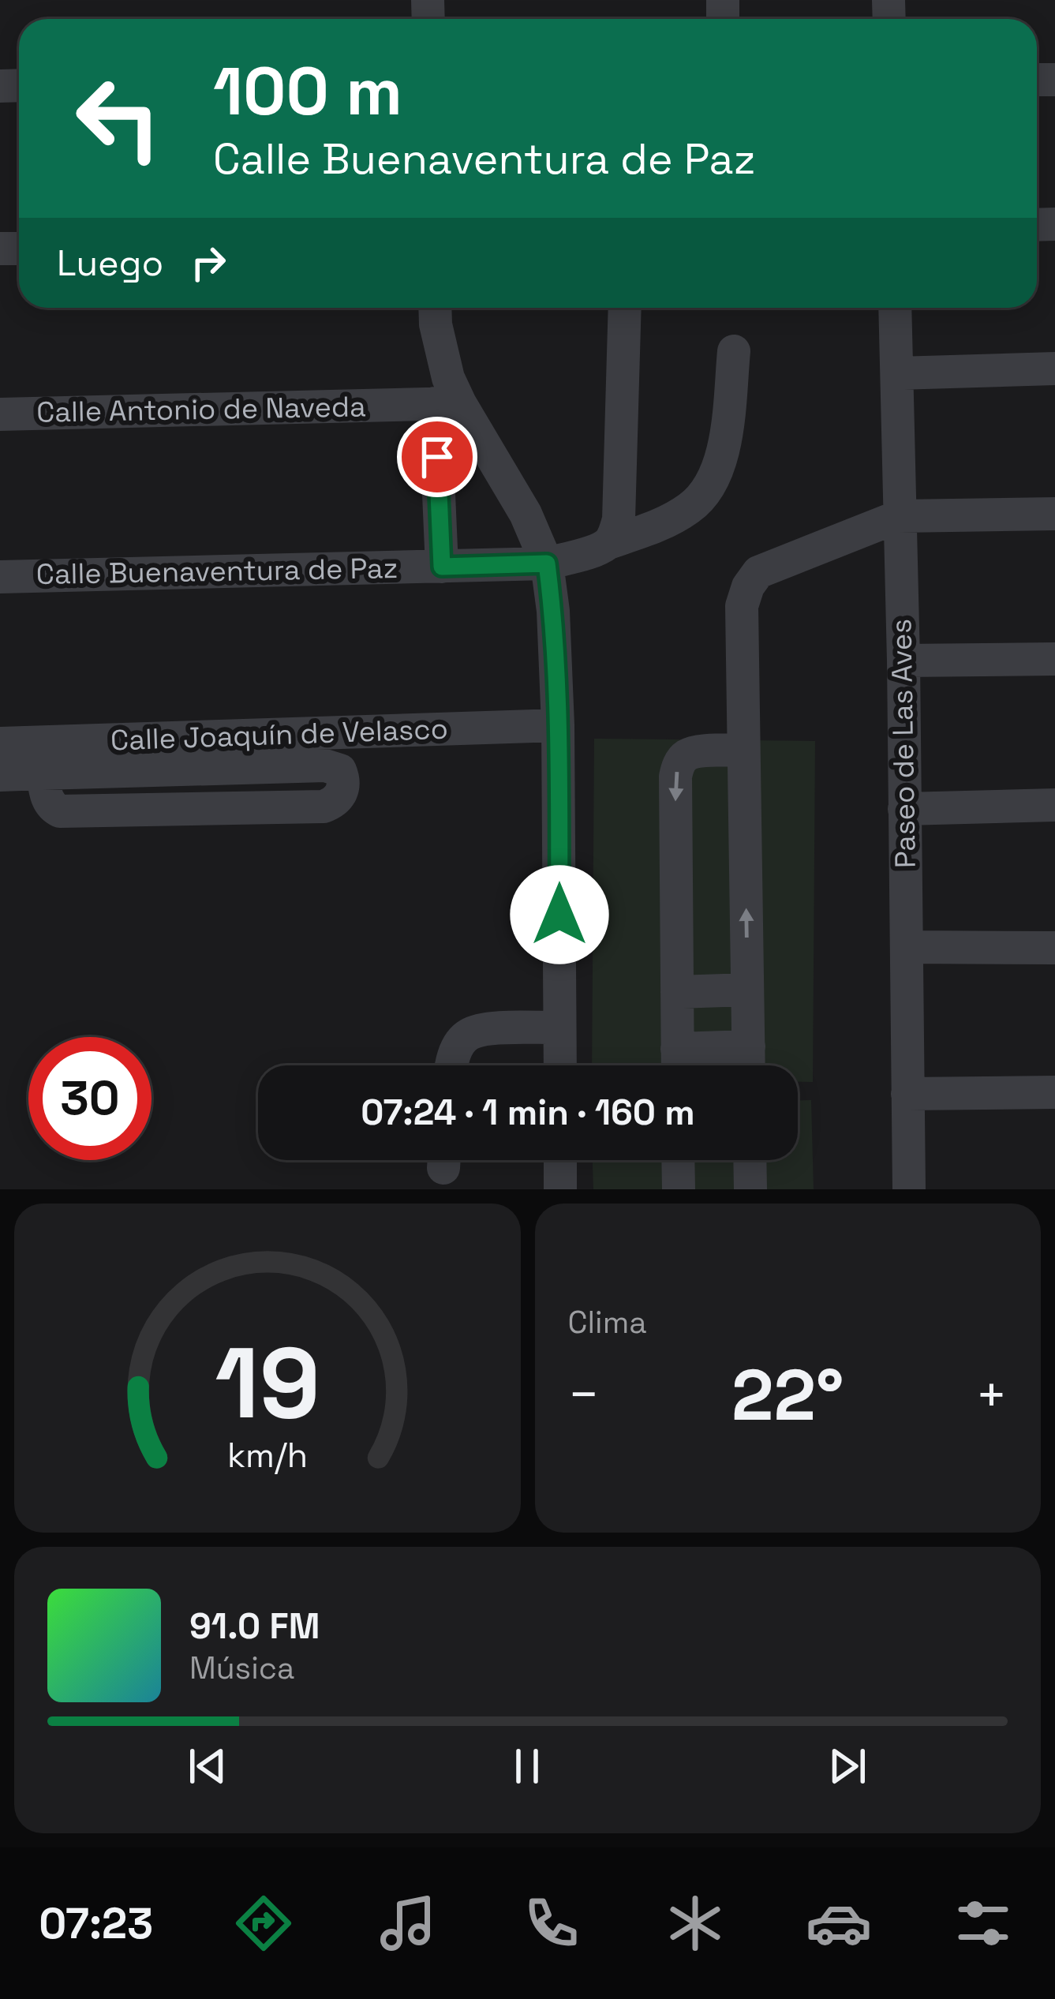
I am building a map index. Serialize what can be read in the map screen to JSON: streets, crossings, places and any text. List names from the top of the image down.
{
  "streets": {
    "street": [
      "Calle Antonio de Naveda",
      "Calle Buenaventura de Paz",
      "Calle Joaquín de Velasco",
      "Paseo de Las Aves"
    ]
  },
  "page": {
    "turn": ["100 m", "Calle Buenaventura de Paz"],
    "then": "Luego",
    "limit": "30",
    "trip": "07:24 · 1 min · 160 m",
    "tile": "Clima",
    "heat": ["−", "22°", "+"],
    "song": ["91.0 FM", "Música"],
    "tabs": "07:23",
    "gauge": ["19", "km/h"]
  }
}
